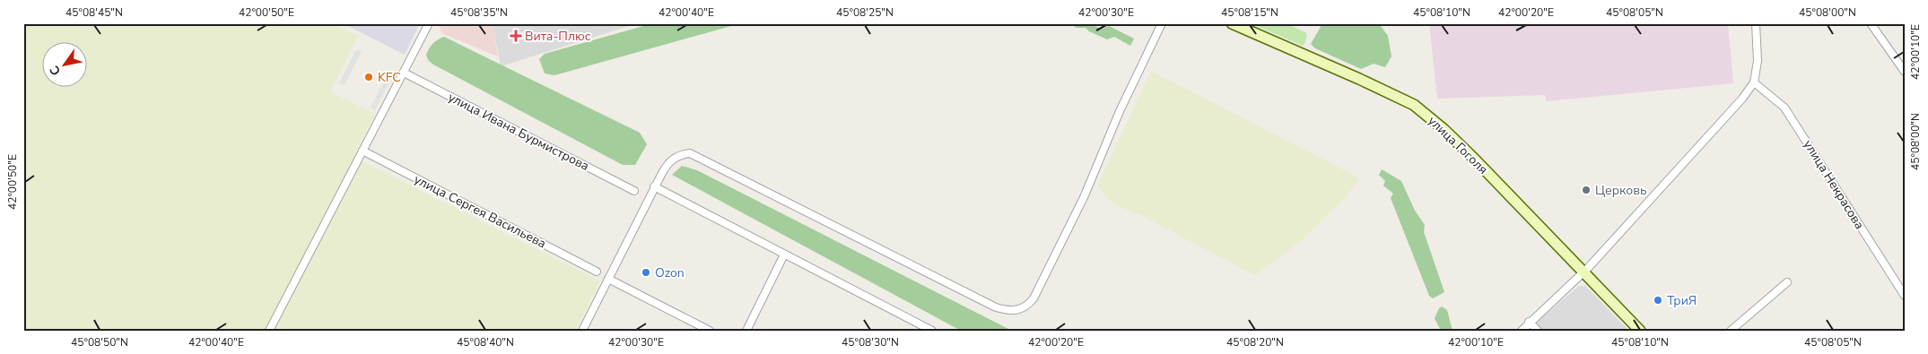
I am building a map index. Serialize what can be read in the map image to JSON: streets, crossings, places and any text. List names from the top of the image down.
{
  "streets": {
    "main road": ["улица Гоголя"],
    "street": ["улица Ивана Бурмистрова", "улица Некрасова", "улица Сергея Васильева"]
  },
  "places": {
    "health": ["Вита-Плюс"],
    "other": [
      "KFC",
      "Церковь",
      "Ozon",
      "ТриЯ"
    ]
  },
  "north": "bottom left",
  "coordinates": [
    "45°08'45\"N",
    "42°00'50\"E",
    "45°08'35\"N",
    "42°00'40\"E",
    "45°08'25\"N",
    "42°00'30\"E",
    "45°08'15\"N",
    "45°08'10\"N",
    "42°00'20\"E",
    "45°08'05\"N",
    "45°08'00\"N",
    "42°00'10\"E",
    "45°08'50\"N",
    "45°08'40\"N",
    "45°08'30\"N",
    "45°08'20\"N"
  ]
}
